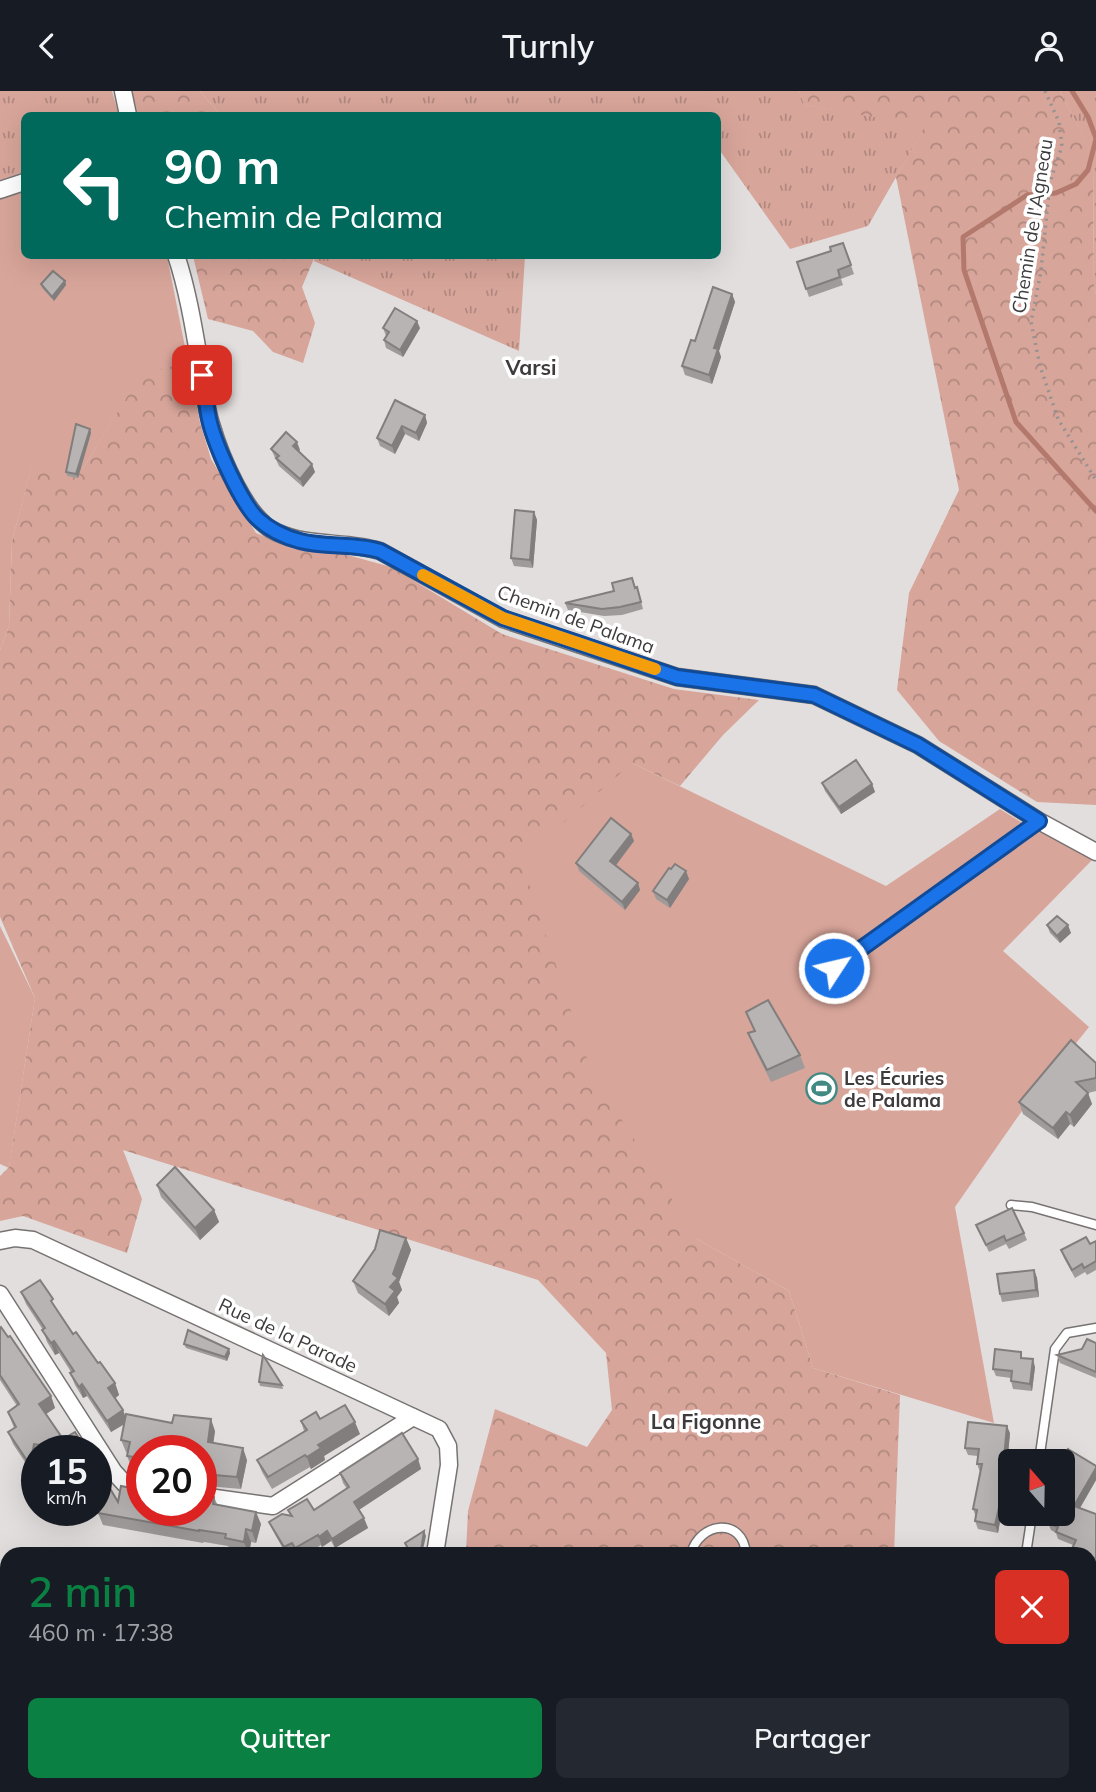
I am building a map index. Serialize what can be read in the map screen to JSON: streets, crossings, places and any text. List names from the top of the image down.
{
  "streets": {
    "street": ["Chemin de Palama", "Rue de la Parade"],
    "path": ["Chemin de l'Agneau"]
  },
  "districts": ["Varsi", "La Figonne"],
  "places": {
    "sports": ["Les Écuries de Palama"]
  },
  "north": "top",
  "page": {
    "header": "Turnly",
    "turn": ["90 m", "Chemin de Palama"],
    "speed": "15 km/h",
    "limit": "20",
    "heading": ["2 min", "460 m · 17:38"],
    "buttons": ["Quitter", "Partager"]
  }
}
